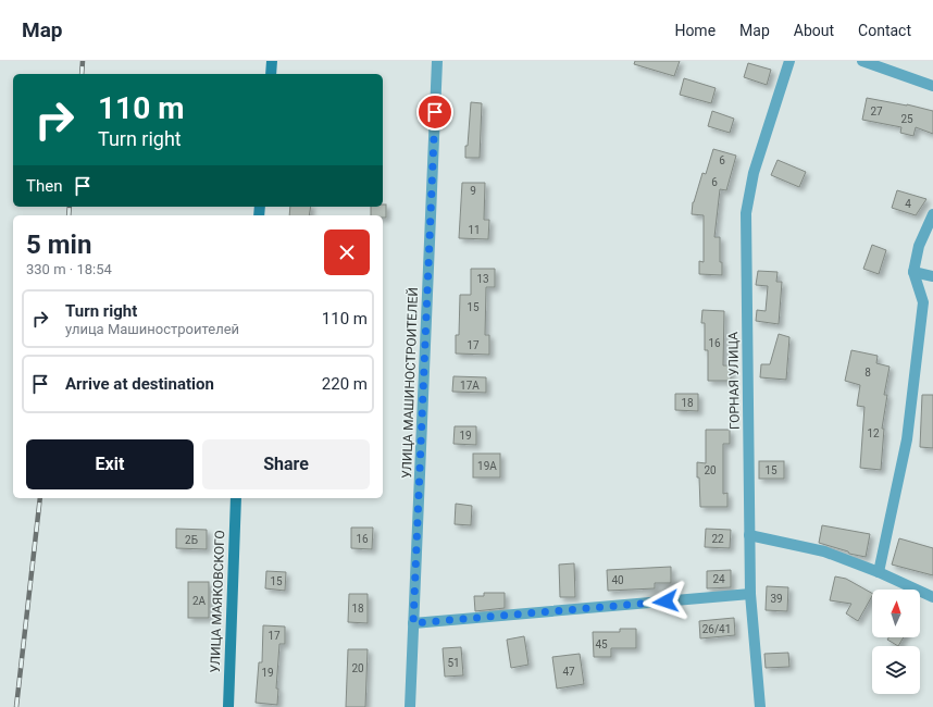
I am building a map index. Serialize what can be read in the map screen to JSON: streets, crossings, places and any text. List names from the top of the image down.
{
  "streets": {
    "main road": ["УЛИЦА МАЯКОВСКОГО"],
    "street": ["ГОРНАЯ УЛИЦА", "УЛИЦА МАШИНОСТРОИТЕЛЕЙ"]
  },
  "house_numbers": [
    "27",
    "25",
    "6",
    "6",
    "9",
    "4",
    "11",
    "13",
    "15",
    "16",
    "17",
    "8",
    "17А",
    "18",
    "12",
    "19",
    "19А",
    "20",
    "15",
    "16",
    "22",
    "2Б",
    "24",
    "40",
    "15",
    "39",
    "2А",
    "18",
    "26/41",
    "17",
    "45",
    "51",
    "20",
    "47",
    "19"
  ],
  "north": "top",
  "page": {
    "header": "Map",
    "nav": [
      "Home",
      "Map",
      "About",
      "Contact"
    ],
    "turn": ["110 m", "Turn right"],
    "then": "Then",
    "heading": ["5 min", "330 m · 18:54"],
    "list": [
      {
        "name": "Turn right",
        "note": "улица Машиностроителей",
        "value": "110 m"
      },
      {
        "name": "Arrive at destination",
        "value": "220 m"
      }
    ],
    "buttons": ["Exit", "Share"]
  }
}
